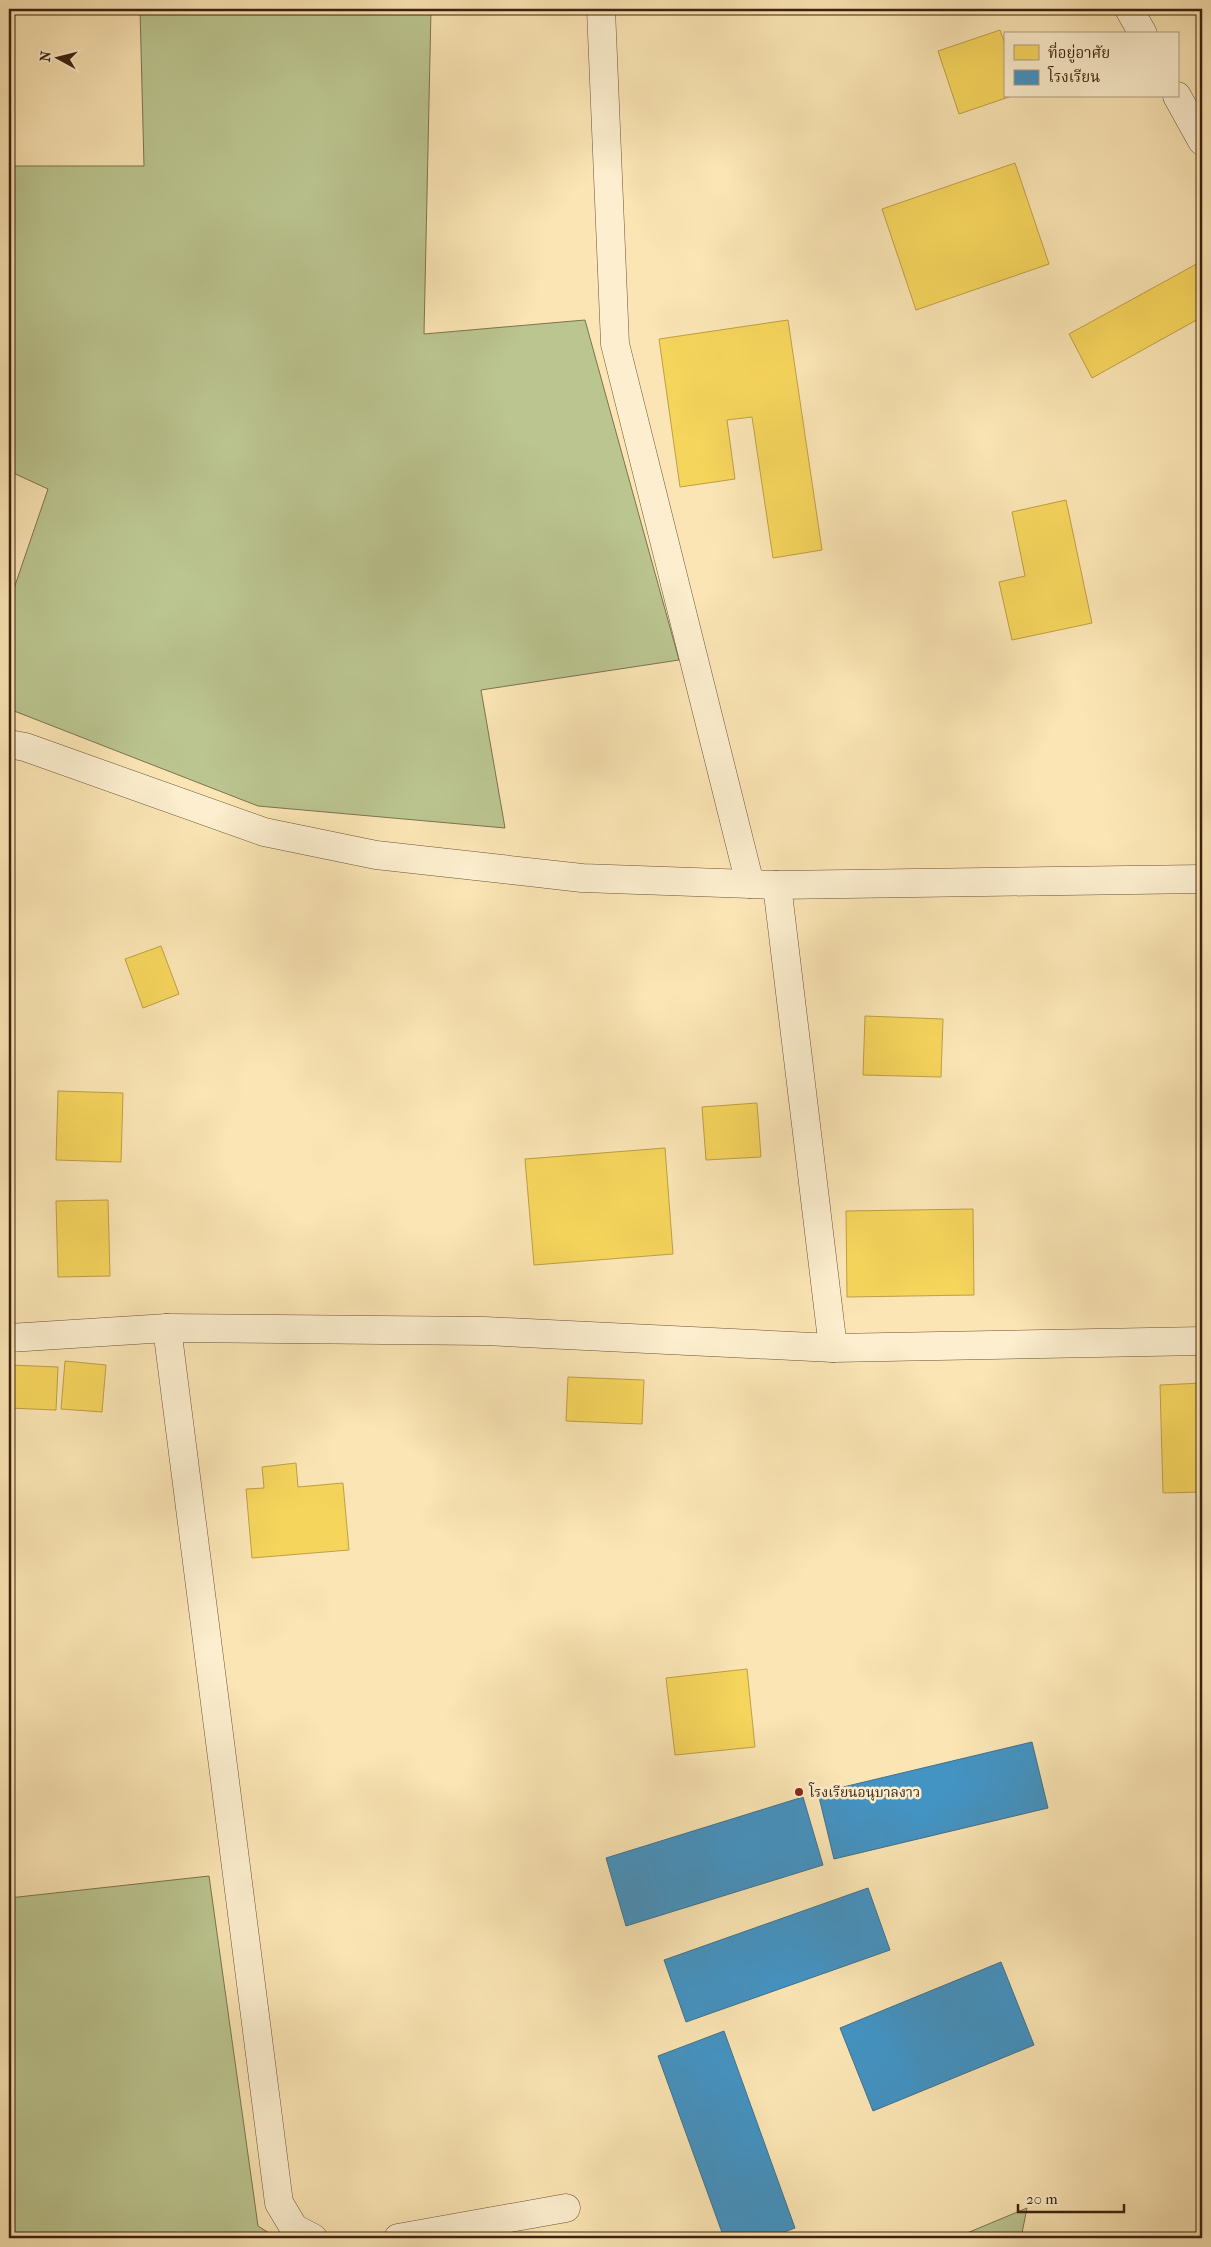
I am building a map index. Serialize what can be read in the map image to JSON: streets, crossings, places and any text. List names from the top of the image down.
{
  "places": ["โรงเรียนอนุบาลงาว"],
  "legend": ["ที่อยู่อาศัย", "โรงเรียน"],
  "scale_bar": "20 m",
  "north": "left"
}
